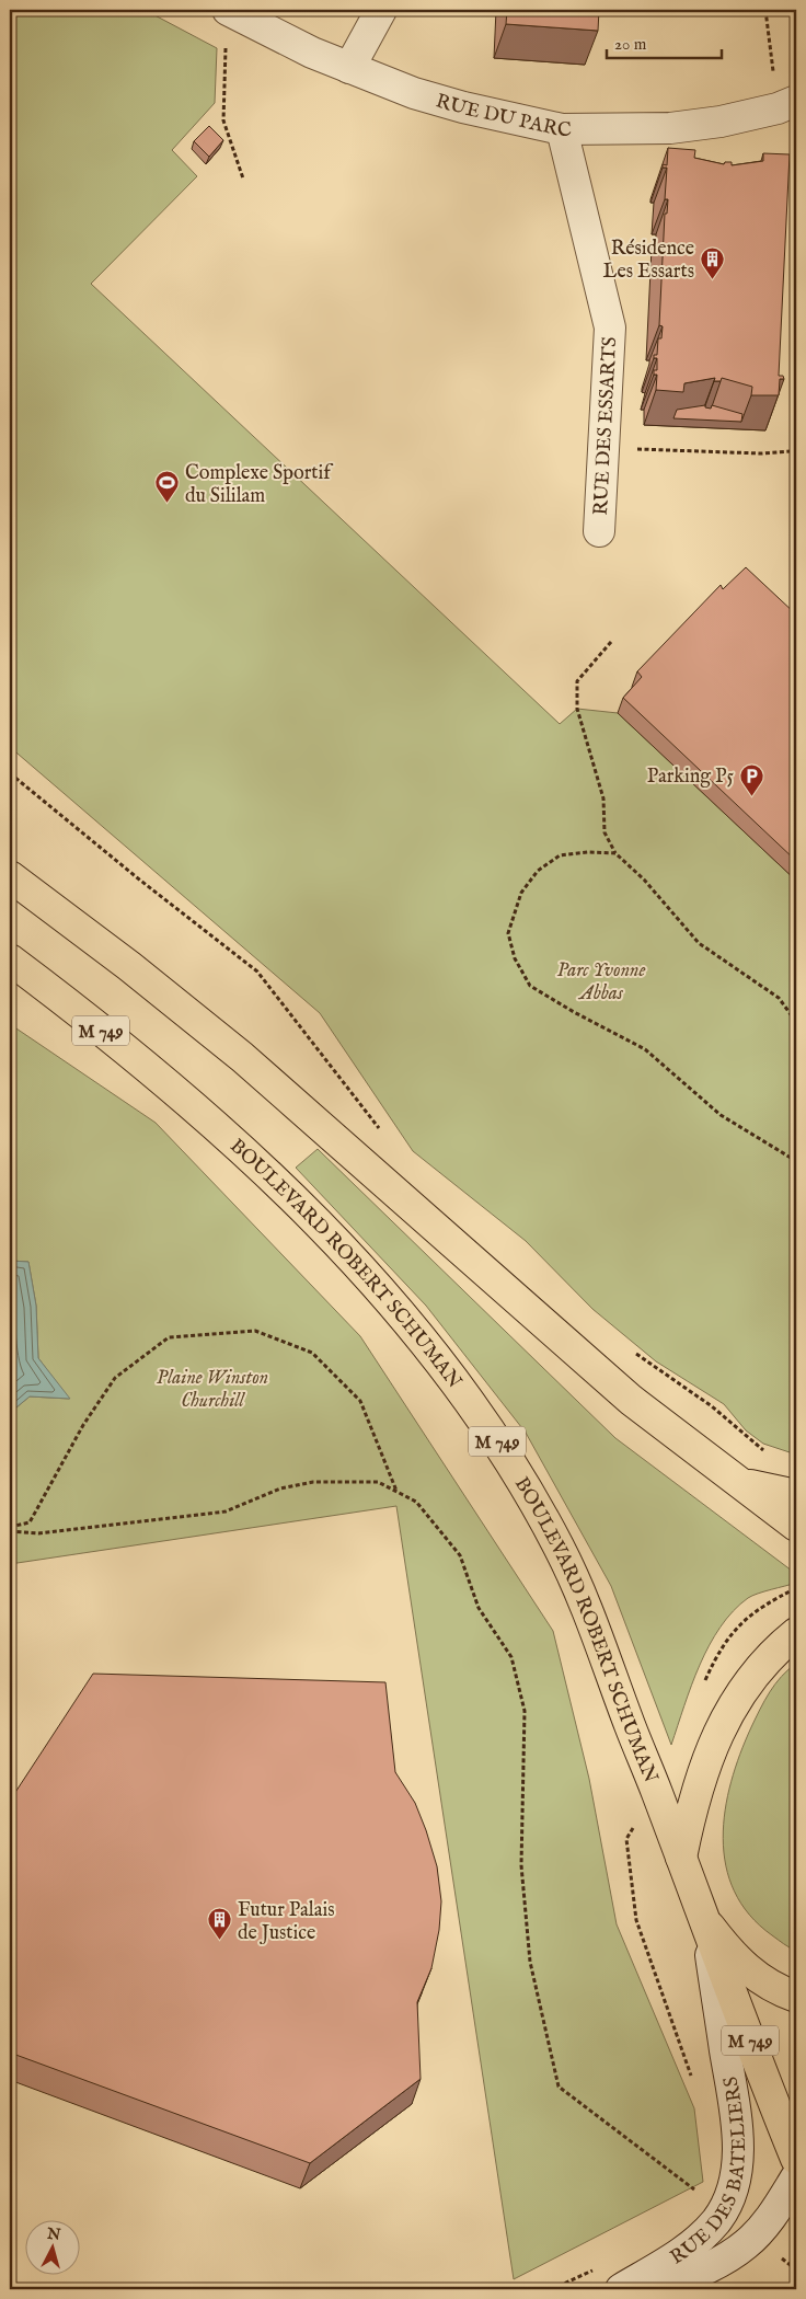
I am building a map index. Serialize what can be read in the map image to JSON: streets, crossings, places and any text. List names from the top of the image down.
{
  "streets": {
    "main road": ["M 749", "BOULEVARD ROBERT SCHUMAN"],
    "street": ["RUE DU PARC", "RUE DES ESSARTS", "RUE DES BATELIERS"]
  },
  "crossings": [
    ["RUE DU PARC", "RUE DES ESSARTS"],
    ["BOULEVARD ROBERT SCHUMAN", "RUE DES BATELIERS"]
  ],
  "parks": ["Parc Yvonne Abbas", "Plaine Winston Churchill"],
  "places": {
    "building": ["Résidence Les Essarts", "Futur Palais de Justice"],
    "sports": ["Complexe Sportif du Sililam"],
    "parking": ["Parking P5"]
  },
  "scale_bar": "20 m",
  "north": "top"
}
